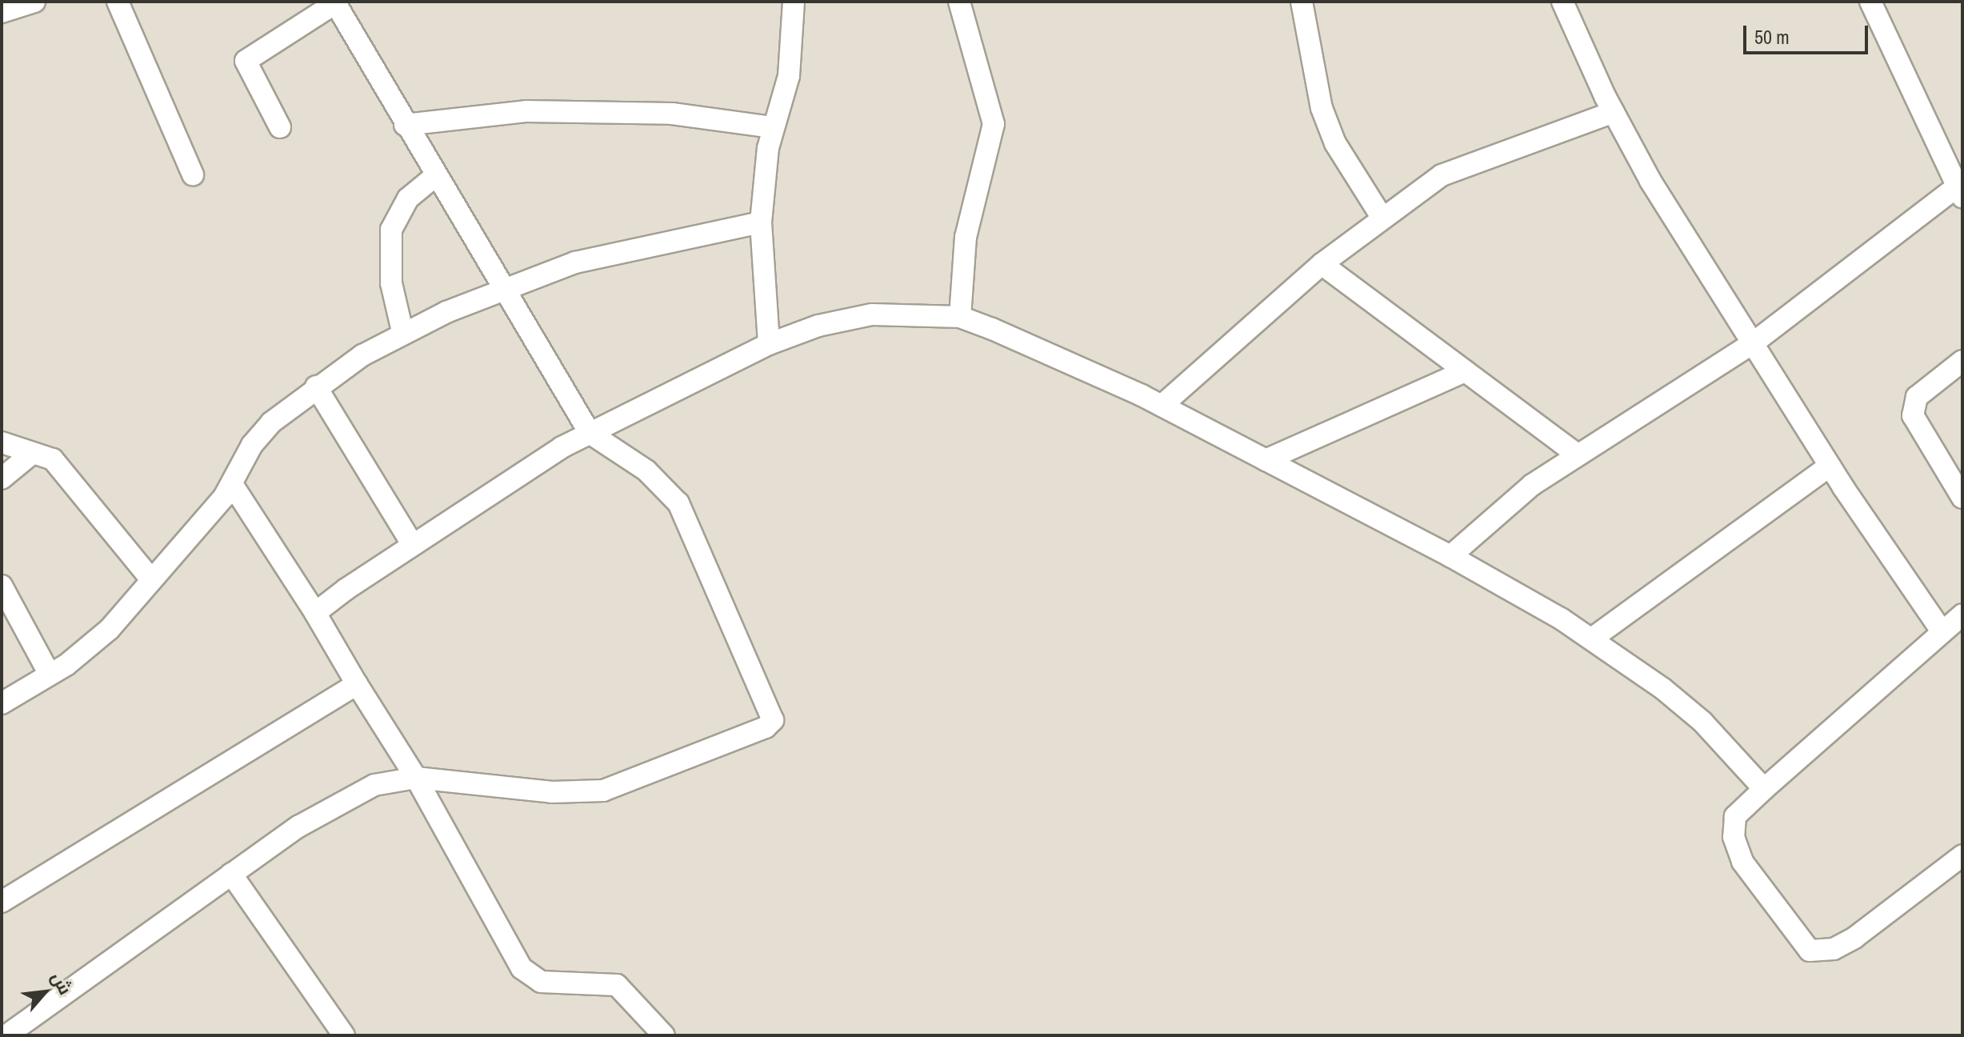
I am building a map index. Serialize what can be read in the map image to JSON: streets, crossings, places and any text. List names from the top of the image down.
{
  "scale_bar": "50 m",
  "north": "top right"
}
